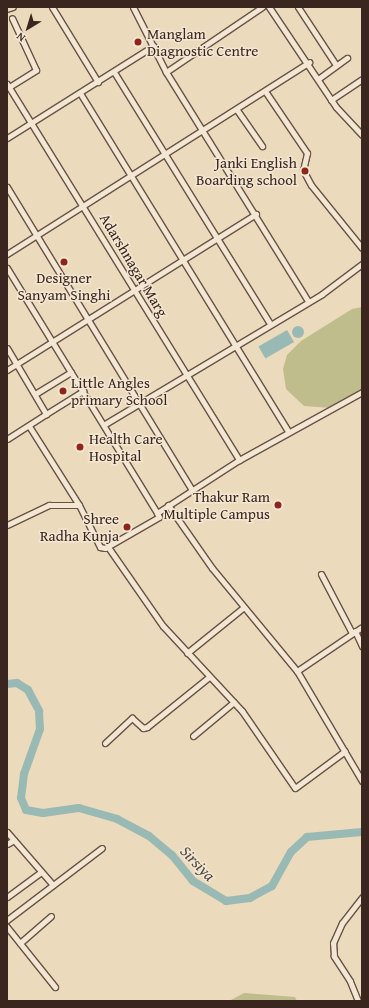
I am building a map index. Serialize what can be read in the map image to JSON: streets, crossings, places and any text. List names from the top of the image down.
{
  "streets": {
    "street": ["Adarshnagar Marg"]
  },
  "water": ["Sirsiya"],
  "places": [
    "Manglam Diagnostic Centre",
    "Janki English Boarding school",
    "Designer Sanyam Singhi",
    "Little Angles primary School",
    "Health Care Hospital",
    "Thakur Ram Multiple Campus",
    "Shree Radha Kunja"
  ],
  "north": "bottom left"
}
